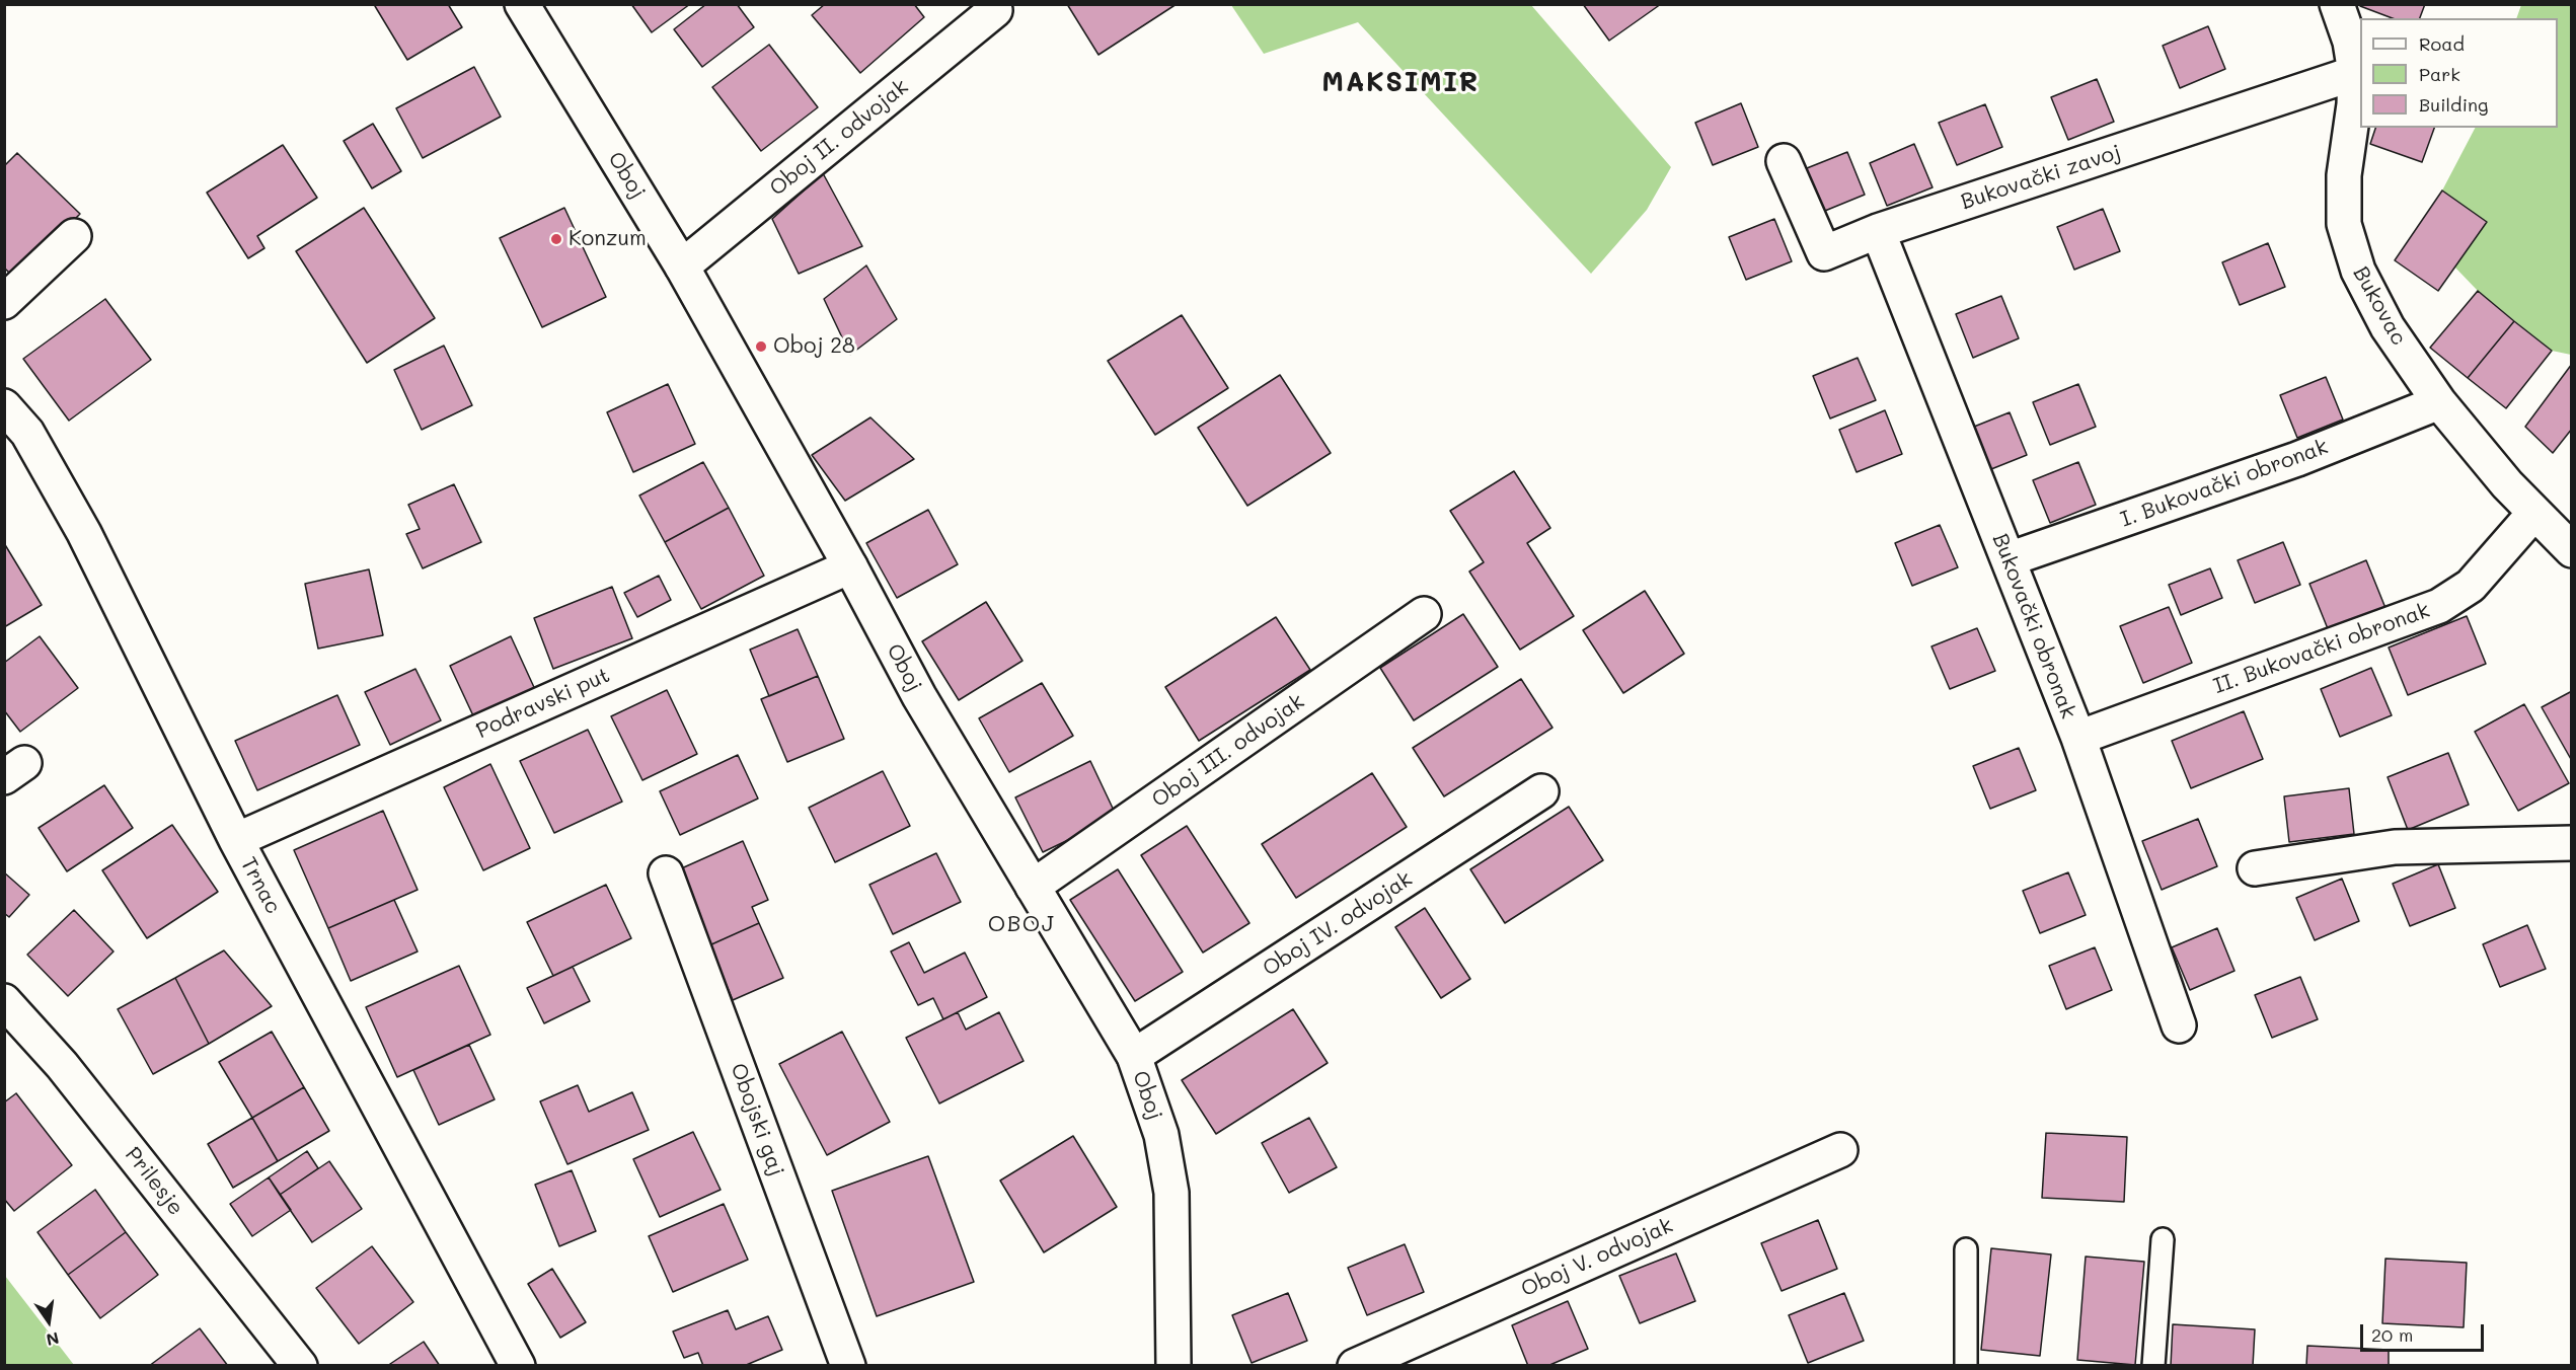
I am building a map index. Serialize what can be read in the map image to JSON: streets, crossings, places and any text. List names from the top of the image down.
{
  "streets": {
    "street": [
      "Oboj II. odvojak",
      "Oboj",
      "Bukovački zavoj",
      "Bukovac",
      "I. Bukovački obronak",
      "Bukovački obronak",
      "II. Bukovački obronak",
      "Podravski put",
      "Oboj III. odvojak",
      "Trnac",
      "Oboj IV. odvojak",
      "Obojski gaj",
      "Prilesje",
      "Oboj V. odvojak"
    ]
  },
  "crossings": [
    ["Oboj II. odvojak", "Oboj"],
    ["Oboj", "Podravski put"],
    ["Oboj", "Oboj III. odvojak"],
    ["Oboj", "Oboj IV. odvojak"],
    ["Bukovački zavoj", "Bukovac"],
    ["Bukovački zavoj", "Bukovački obronak"],
    ["Bukovac", "I. Bukovački obronak"],
    ["Bukovac", "II. Bukovački obronak"],
    ["I. Bukovački obronak", "Bukovački obronak"],
    ["Bukovački obronak", "II. Bukovački obronak"],
    ["Podravski put", "Trnac"]
  ],
  "districts": ["MAKSIMIR", "OBOJ"],
  "places": ["Konzum", "Oboj 28"],
  "legend": ["Road", "Park", "Building"],
  "scale_bar": "20 m",
  "north": "bottom"
}
